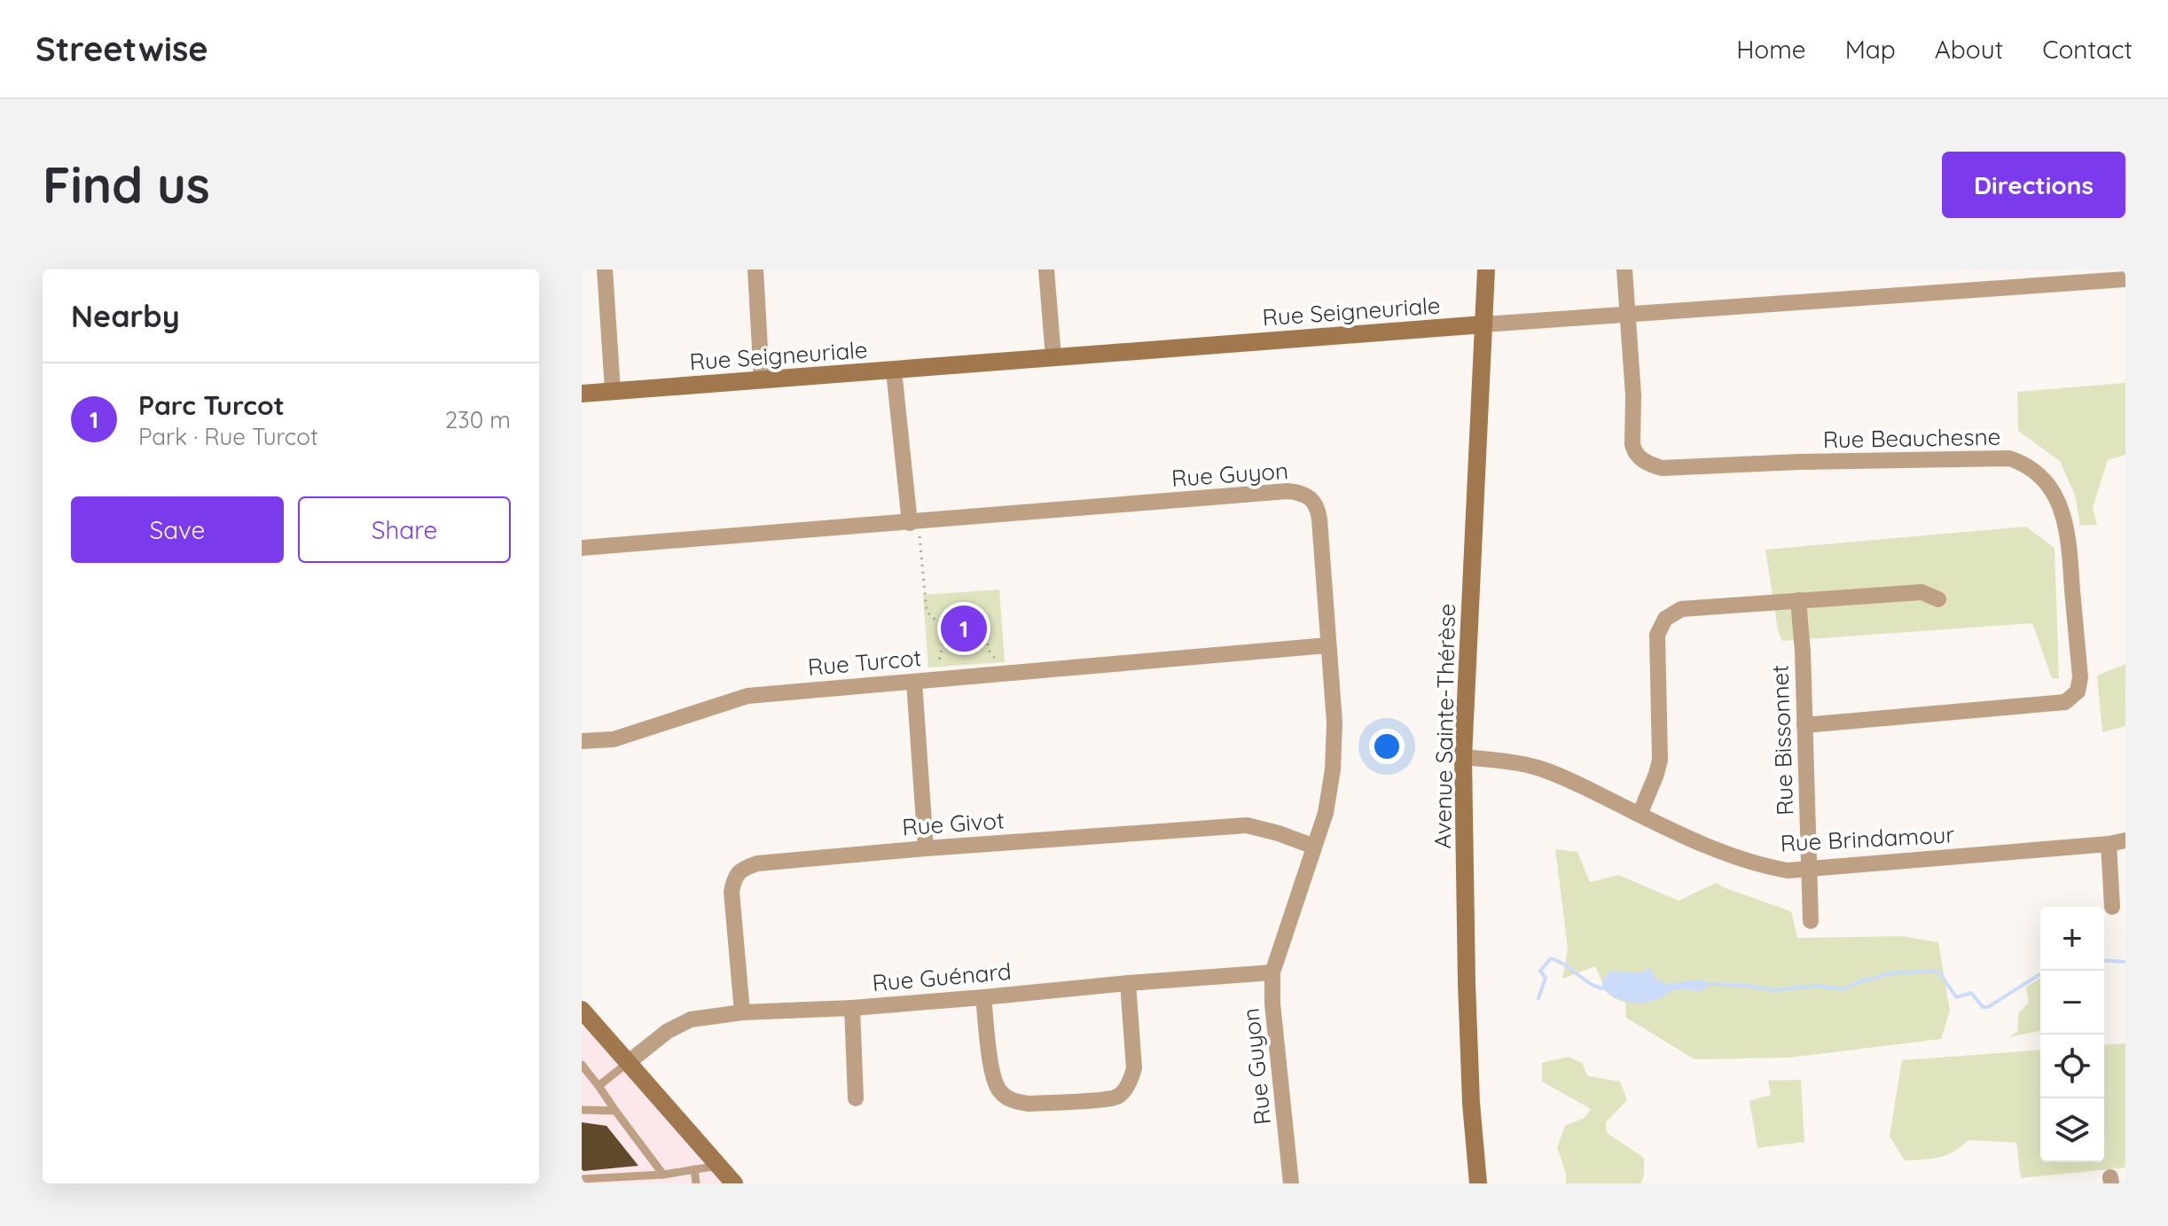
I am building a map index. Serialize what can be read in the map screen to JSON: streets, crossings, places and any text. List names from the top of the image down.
{
  "streets": {
    "street": [
      "Rue Seigneuriale",
      "Rue Beauchesne",
      "Rue Guyon",
      "Rue Turcot",
      "Avenue Sainte-Thérèse",
      "Rue Bissonnet",
      "Rue Givot",
      "Rue Brindamour",
      "Rue Guénard"
    ]
  },
  "crossings": [
    ["Rue Seigneuriale", "Rue Beauchesne"],
    ["Rue Seigneuriale", "Avenue Sainte-Thérèse"],
    ["Rue Beauchesne", "Rue Bissonnet"],
    ["Rue Guyon", "Rue Turcot"],
    ["Rue Guyon", "Rue Givot"],
    ["Rue Guyon", "Rue Guénard"],
    ["Avenue Sainte-Thérèse", "Rue Brindamour"],
    ["Rue Bissonnet", "Rue Brindamour"],
    ["Rue Givot", "Rue Guénard"]
  ],
  "page": {
    "header": "Streetwise",
    "nav": [
      "Home",
      "Map",
      "About",
      "Contact"
    ],
    "buttons": [
      "Directions",
      ["Save", "Share"]
    ],
    "title": "Find us",
    "heading": "Nearby",
    "list": [
      {
        "mark": "1",
        "name": "Parc Turcot",
        "note": "Park · Rue Turcot",
        "value": "230 m"
      }
    ],
    "pins": "1",
    "map_buttons": ["+", "−"]
  }
}
